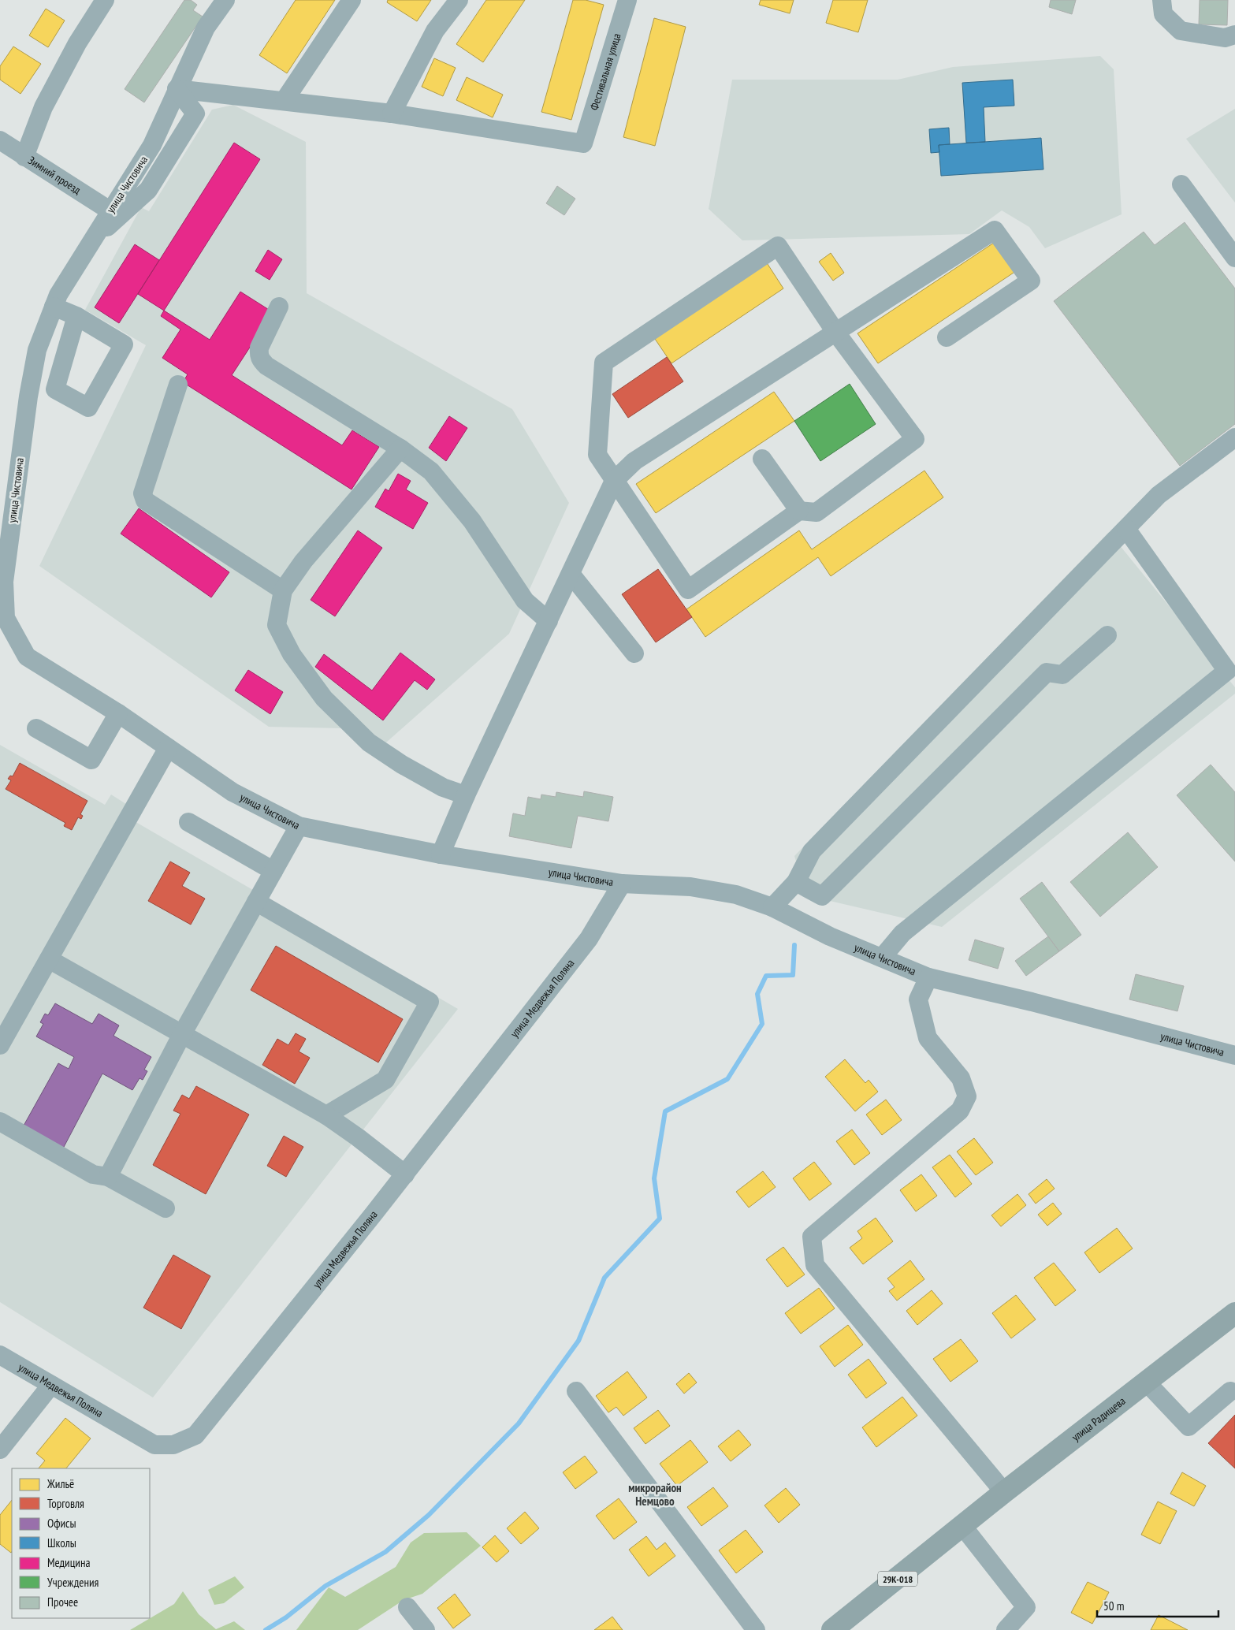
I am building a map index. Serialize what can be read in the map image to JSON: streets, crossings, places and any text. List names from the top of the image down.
{
  "streets": {
    "main road": ["улица Радищева", "29К-018"],
    "street": [
      "Фестивальная улица",
      "Зимний проезд",
      "улица Чистовича",
      "улица Медвежья Поляна"
    ]
  },
  "crossings": [
    ["Зимний проезд", "улица Чистовича"],
    ["улица Чистовича", "улица Медвежья Поляна"],
    ["улица Радищева", "29К-018"]
  ],
  "districts": ["микрорайон Немцово"],
  "legend": [
    "Жильё",
    "Торговля",
    "Офисы",
    "Школы",
    "Медицина",
    "Учреждения",
    "Прочее"
  ],
  "scale_bar": "50 m"
}
